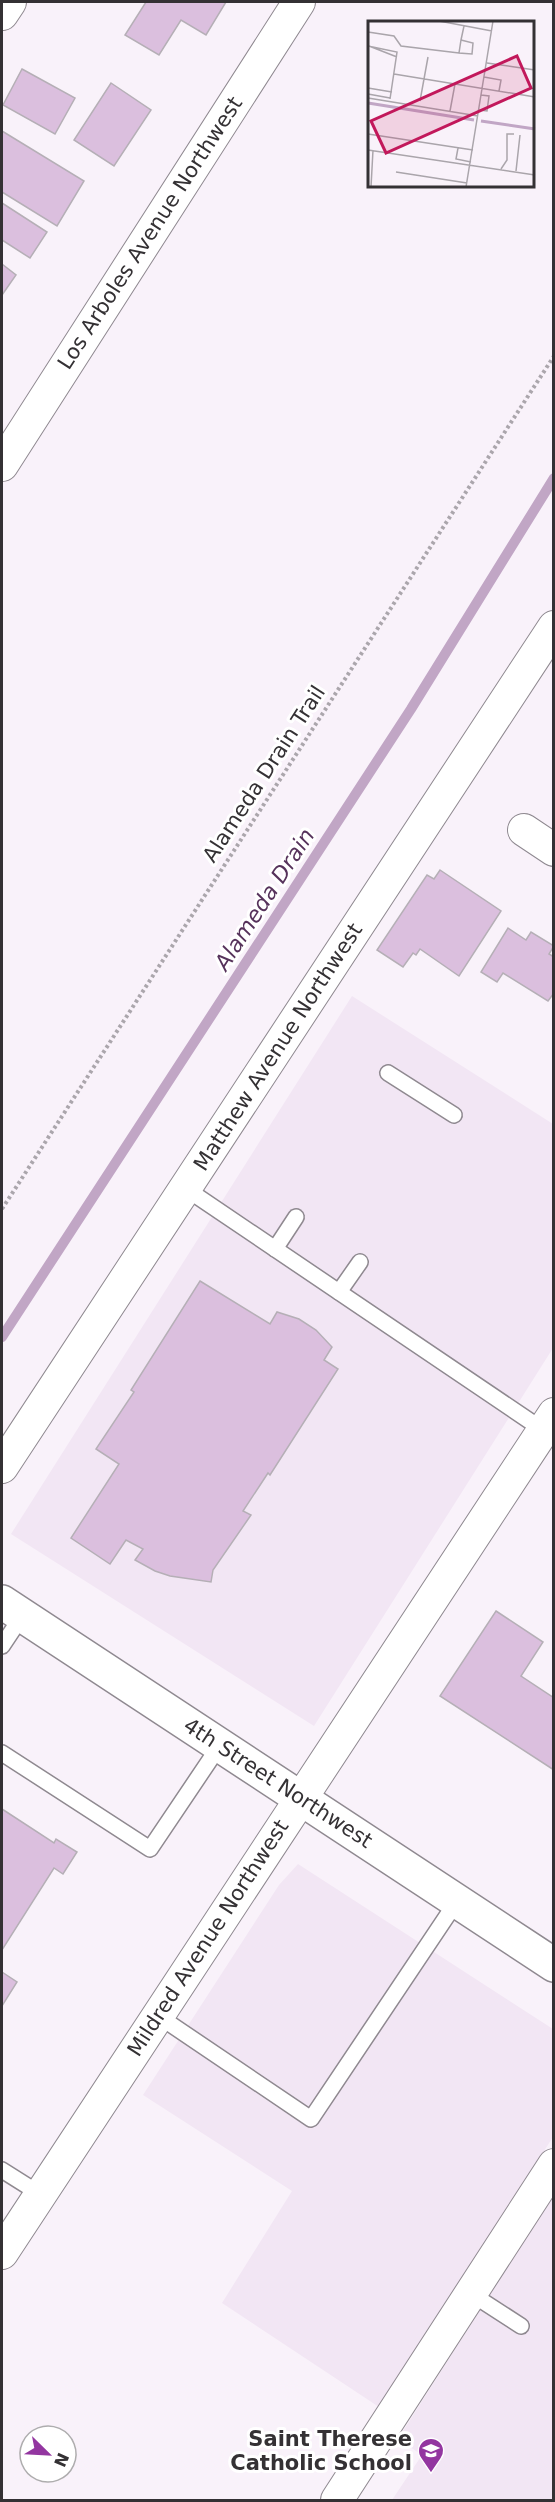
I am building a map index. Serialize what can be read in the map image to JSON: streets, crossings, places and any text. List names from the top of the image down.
{
  "streets": {
    "main road": ["4th Street Northwest"],
    "street": ["Los Arboles Avenue Northwest", "Matthew Avenue Northwest", "Mildred Avenue Northwest"],
    "path": ["Alameda Drain Trail"]
  },
  "crossings": [
    ["4th Street Northwest", "Mildred Avenue Northwest"]
  ],
  "water": ["Alameda Drain"],
  "places": {
    "school or university": ["Saint Therese Catholic School"]
  },
  "north": "bottom right"
}
